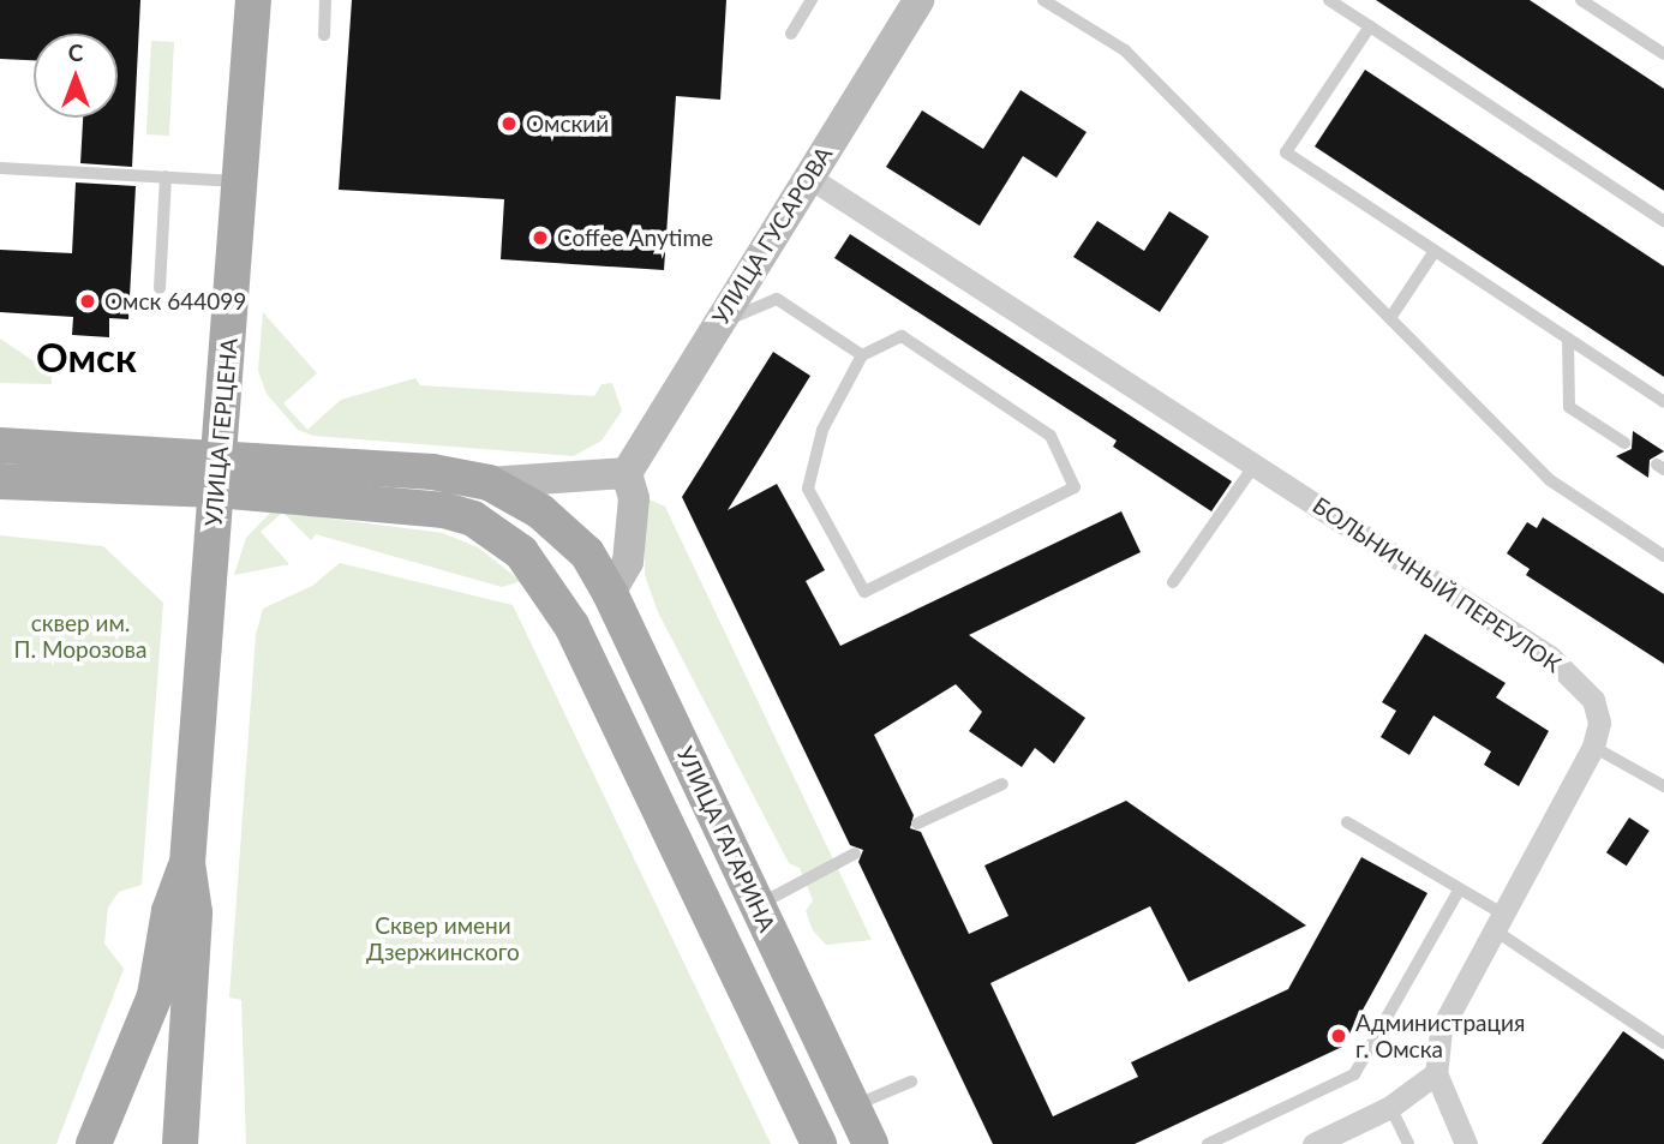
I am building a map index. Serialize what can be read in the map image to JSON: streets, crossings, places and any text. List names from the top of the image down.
{
  "streets": {
    "main road": ["УЛИЦА ГУСАРОВА", "УЛИЦА ГЕРЦЕНА", "УЛИЦА ГАГАРИНА"],
    "street": ["БОЛЬНИЧНЫЙ ПЕРЕУЛОК"]
  },
  "crossings": [
    ["УЛИЦА ГУСАРОВА", "БОЛЬНИЧНЫЙ ПЕРЕУЛОК"],
    ["УЛИЦА ГЕРЦЕНА", "УЛИЦА ГАГАРИНА"]
  ],
  "districts": ["Омск"],
  "parks": ["сквер им. П. Морозова", "Сквер имени Дзержинского"],
  "places": [
    "Омский",
    "Coffee Anytime",
    "Омск 644099",
    "Администрация г. Омска"
  ],
  "north": "top"
}
